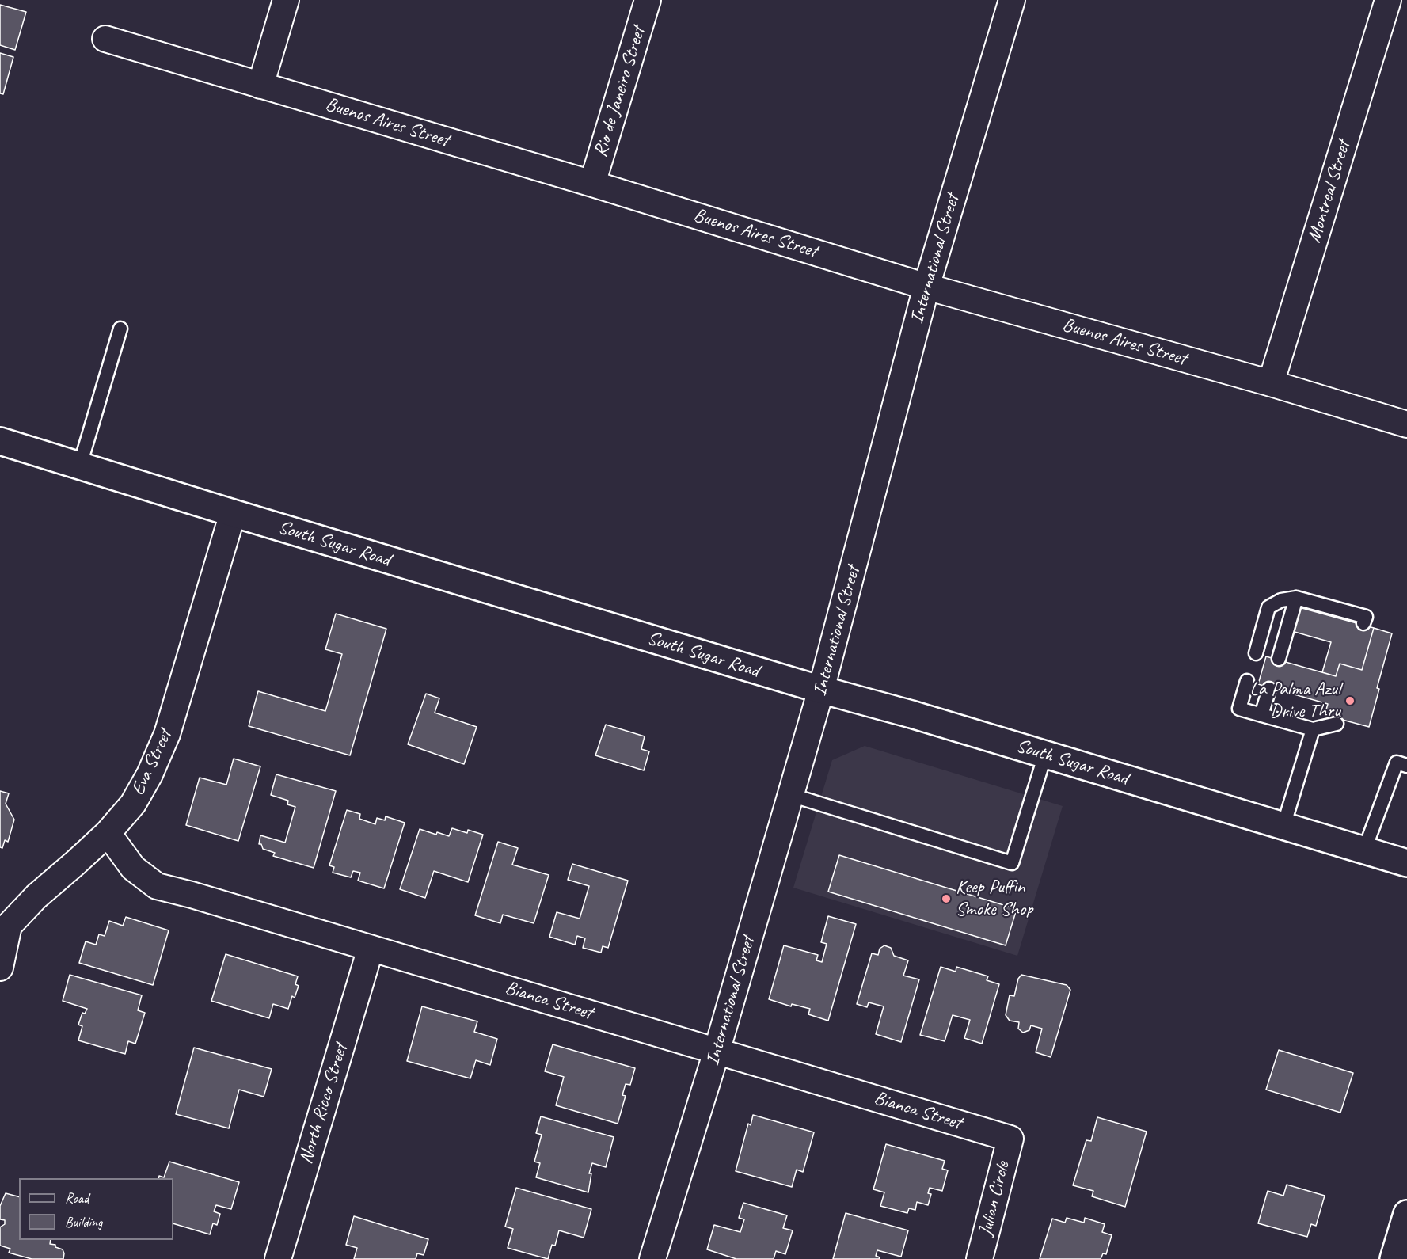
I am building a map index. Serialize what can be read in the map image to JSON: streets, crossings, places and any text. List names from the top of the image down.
{
  "streets": {
    "main road": ["South Sugar Road"],
    "street": [
      "Rio de Janeiro Street",
      "Buenos Aires Street",
      "Montreal Street",
      "International Street",
      "Eva Street",
      "Bianca Street",
      "North Ricco Street",
      "Julian Circle"
    ]
  },
  "crossings": [
    ["Rio de Janeiro Street", "Buenos Aires Street"],
    ["Buenos Aires Street", "Montreal Street"],
    ["Buenos Aires Street", "International Street"],
    ["International Street", "South Sugar Road"],
    ["International Street", "Bianca Street"],
    ["South Sugar Road", "Eva Street"],
    ["Eva Street", "Bianca Street"],
    ["Bianca Street", "North Ricco Street"],
    ["Bianca Street", "Julian Circle"]
  ],
  "places": ["La Palma Azul Drive Thru", "Keep Puffin Smoke Shop"],
  "legend": ["Road", "Building"]
}
